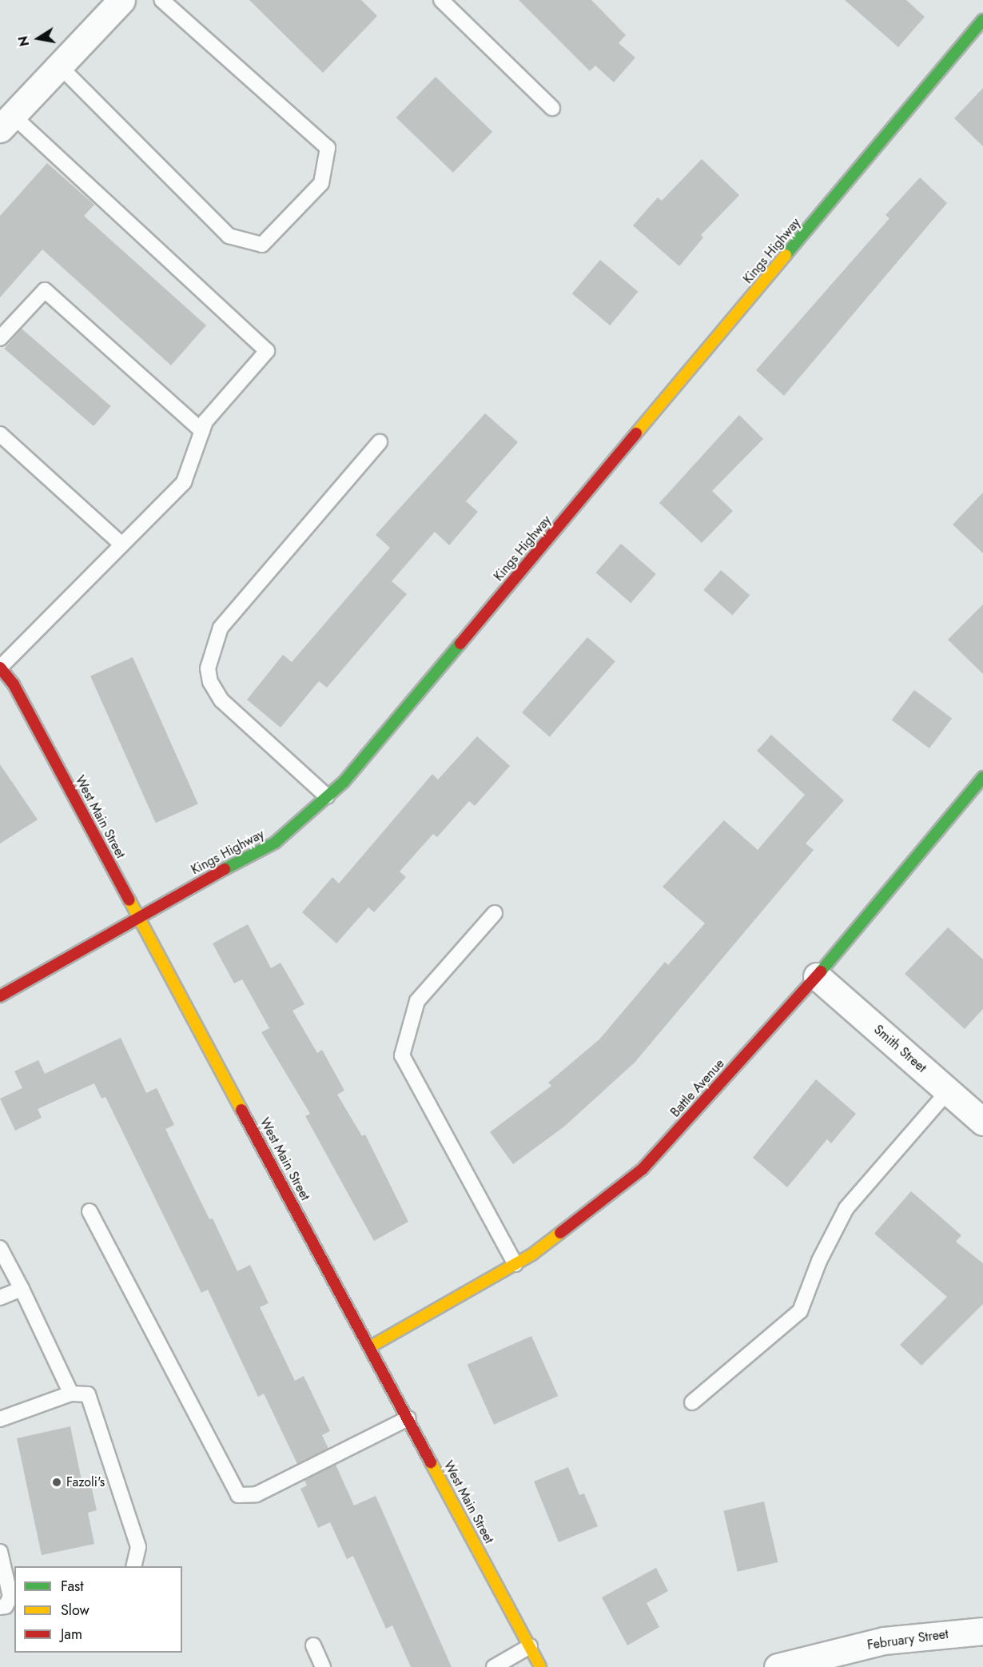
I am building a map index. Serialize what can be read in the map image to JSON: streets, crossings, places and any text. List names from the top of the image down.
{
  "streets": {
    "street": [
      "Kings Highway",
      "West Main Street",
      "Smith Street",
      "Battle Avenue",
      "February Street"
    ]
  },
  "crossings": [
    ["Kings Highway", "West Main Street"],
    ["West Main Street", "Battle Avenue"],
    ["Smith Street", "Battle Avenue"]
  ],
  "places": ["Fazoli's"],
  "legend": ["Fast", "Slow", "Jam"],
  "north": "left"
}
